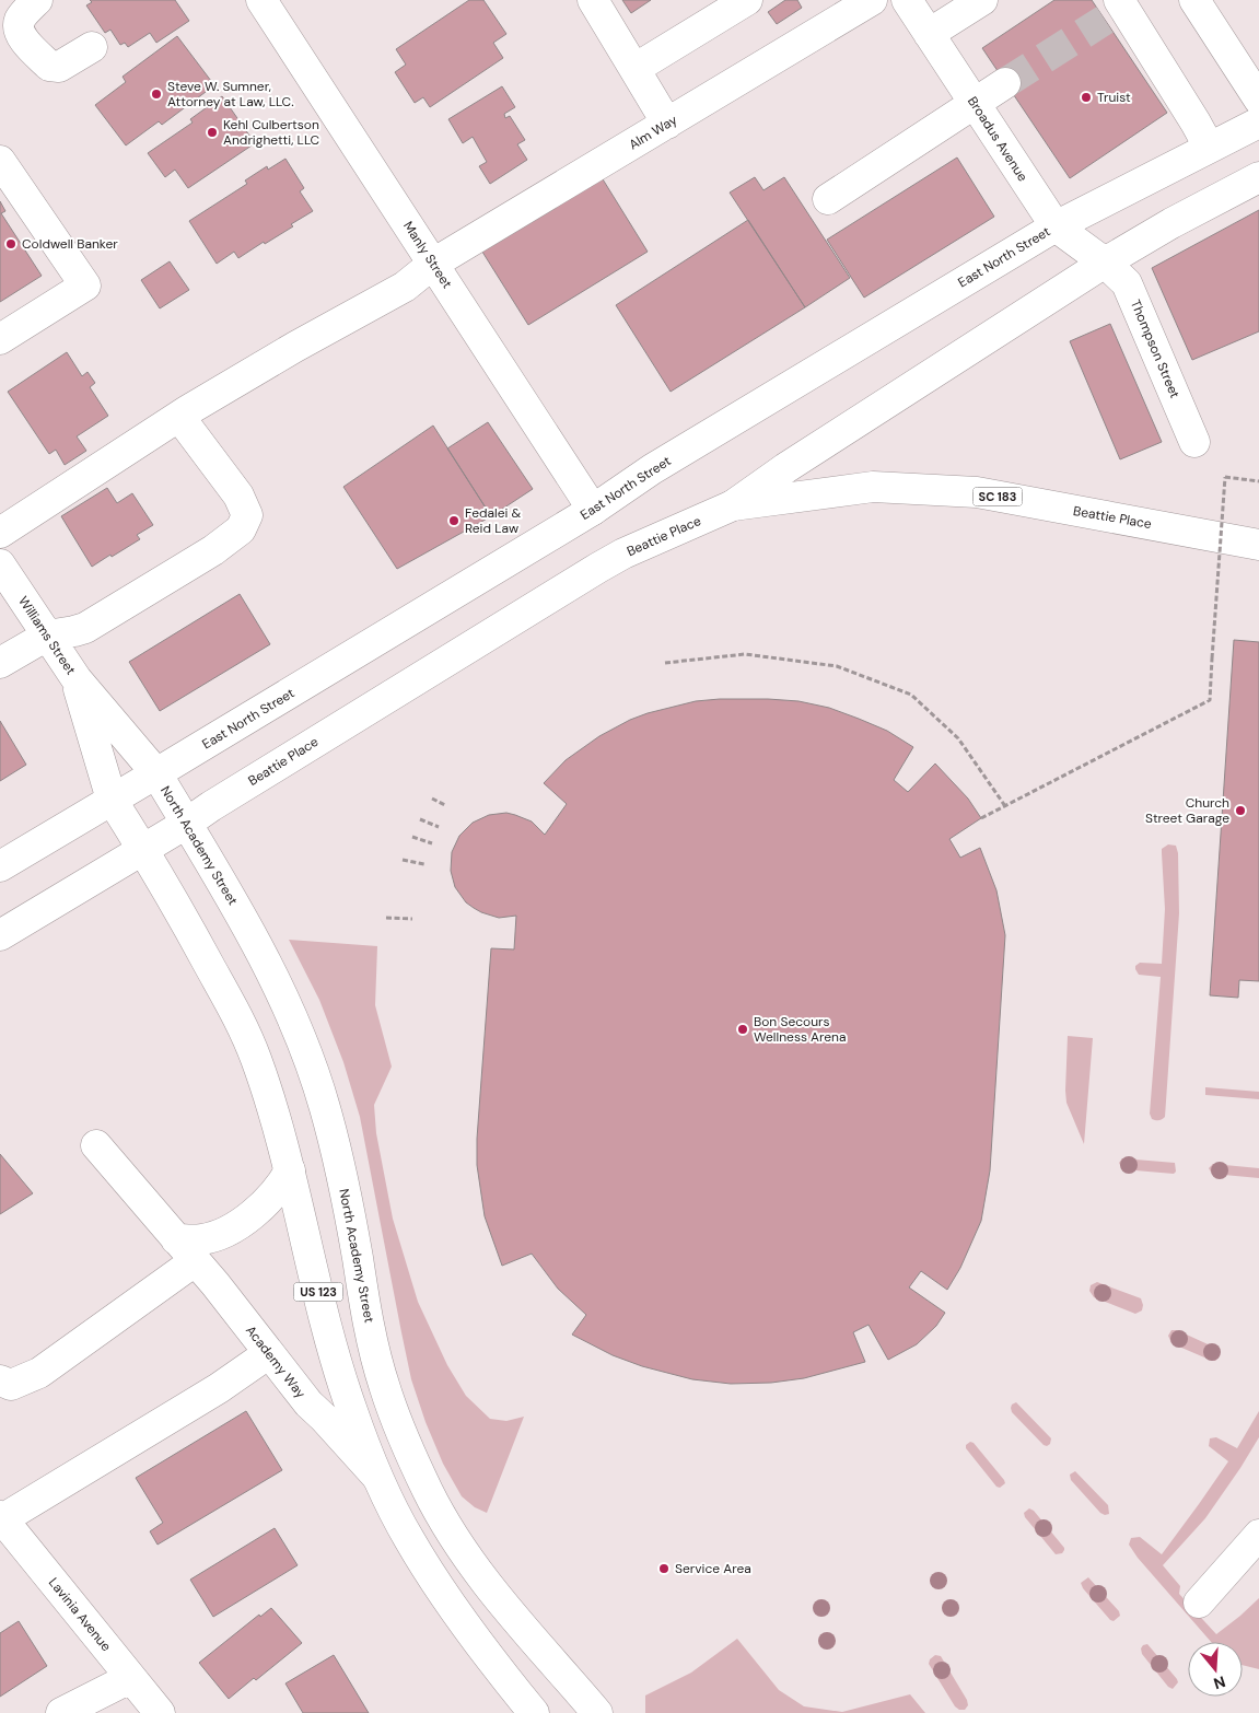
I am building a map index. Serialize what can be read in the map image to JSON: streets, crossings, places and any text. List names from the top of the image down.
{
  "streets": {
    "main road": [
      "Alm Way",
      "Broadus Avenue",
      "Manly Street",
      "East North Street",
      "Thompson Street",
      "SC 183",
      "Beattie Place",
      "Williams Street",
      "North Academy Street",
      "US 123",
      "Academy Way",
      "Lavinia Avenue"
    ]
  },
  "crossings": [
    ["Alm Way", "Manly Street"],
    ["Broadus Avenue", "East North Street"],
    ["Broadus Avenue", "Thompson Street"],
    ["Manly Street", "East North Street"],
    ["East North Street", "Williams Street"],
    ["East North Street", "North Academy Street"],
    ["East North Street", "US 123"],
    ["Beattie Place", "North Academy Street"],
    ["Beattie Place", "US 123"],
    ["Williams Street", "North Academy Street"],
    ["Williams Street", "US 123"],
    ["US 123", "Academy Way"]
  ],
  "places": [
    "Steve W. Sumner, Attorney at Law, LLC.",
    "Truist",
    "Kehl Culbertson Andrighetti, LLC",
    "Coldwell Banker",
    "Fedalei & Reid Law",
    "Church Street Garage",
    "Bon Secours Wellness Arena",
    "Service Area"
  ],
  "north": "bottom"
}
